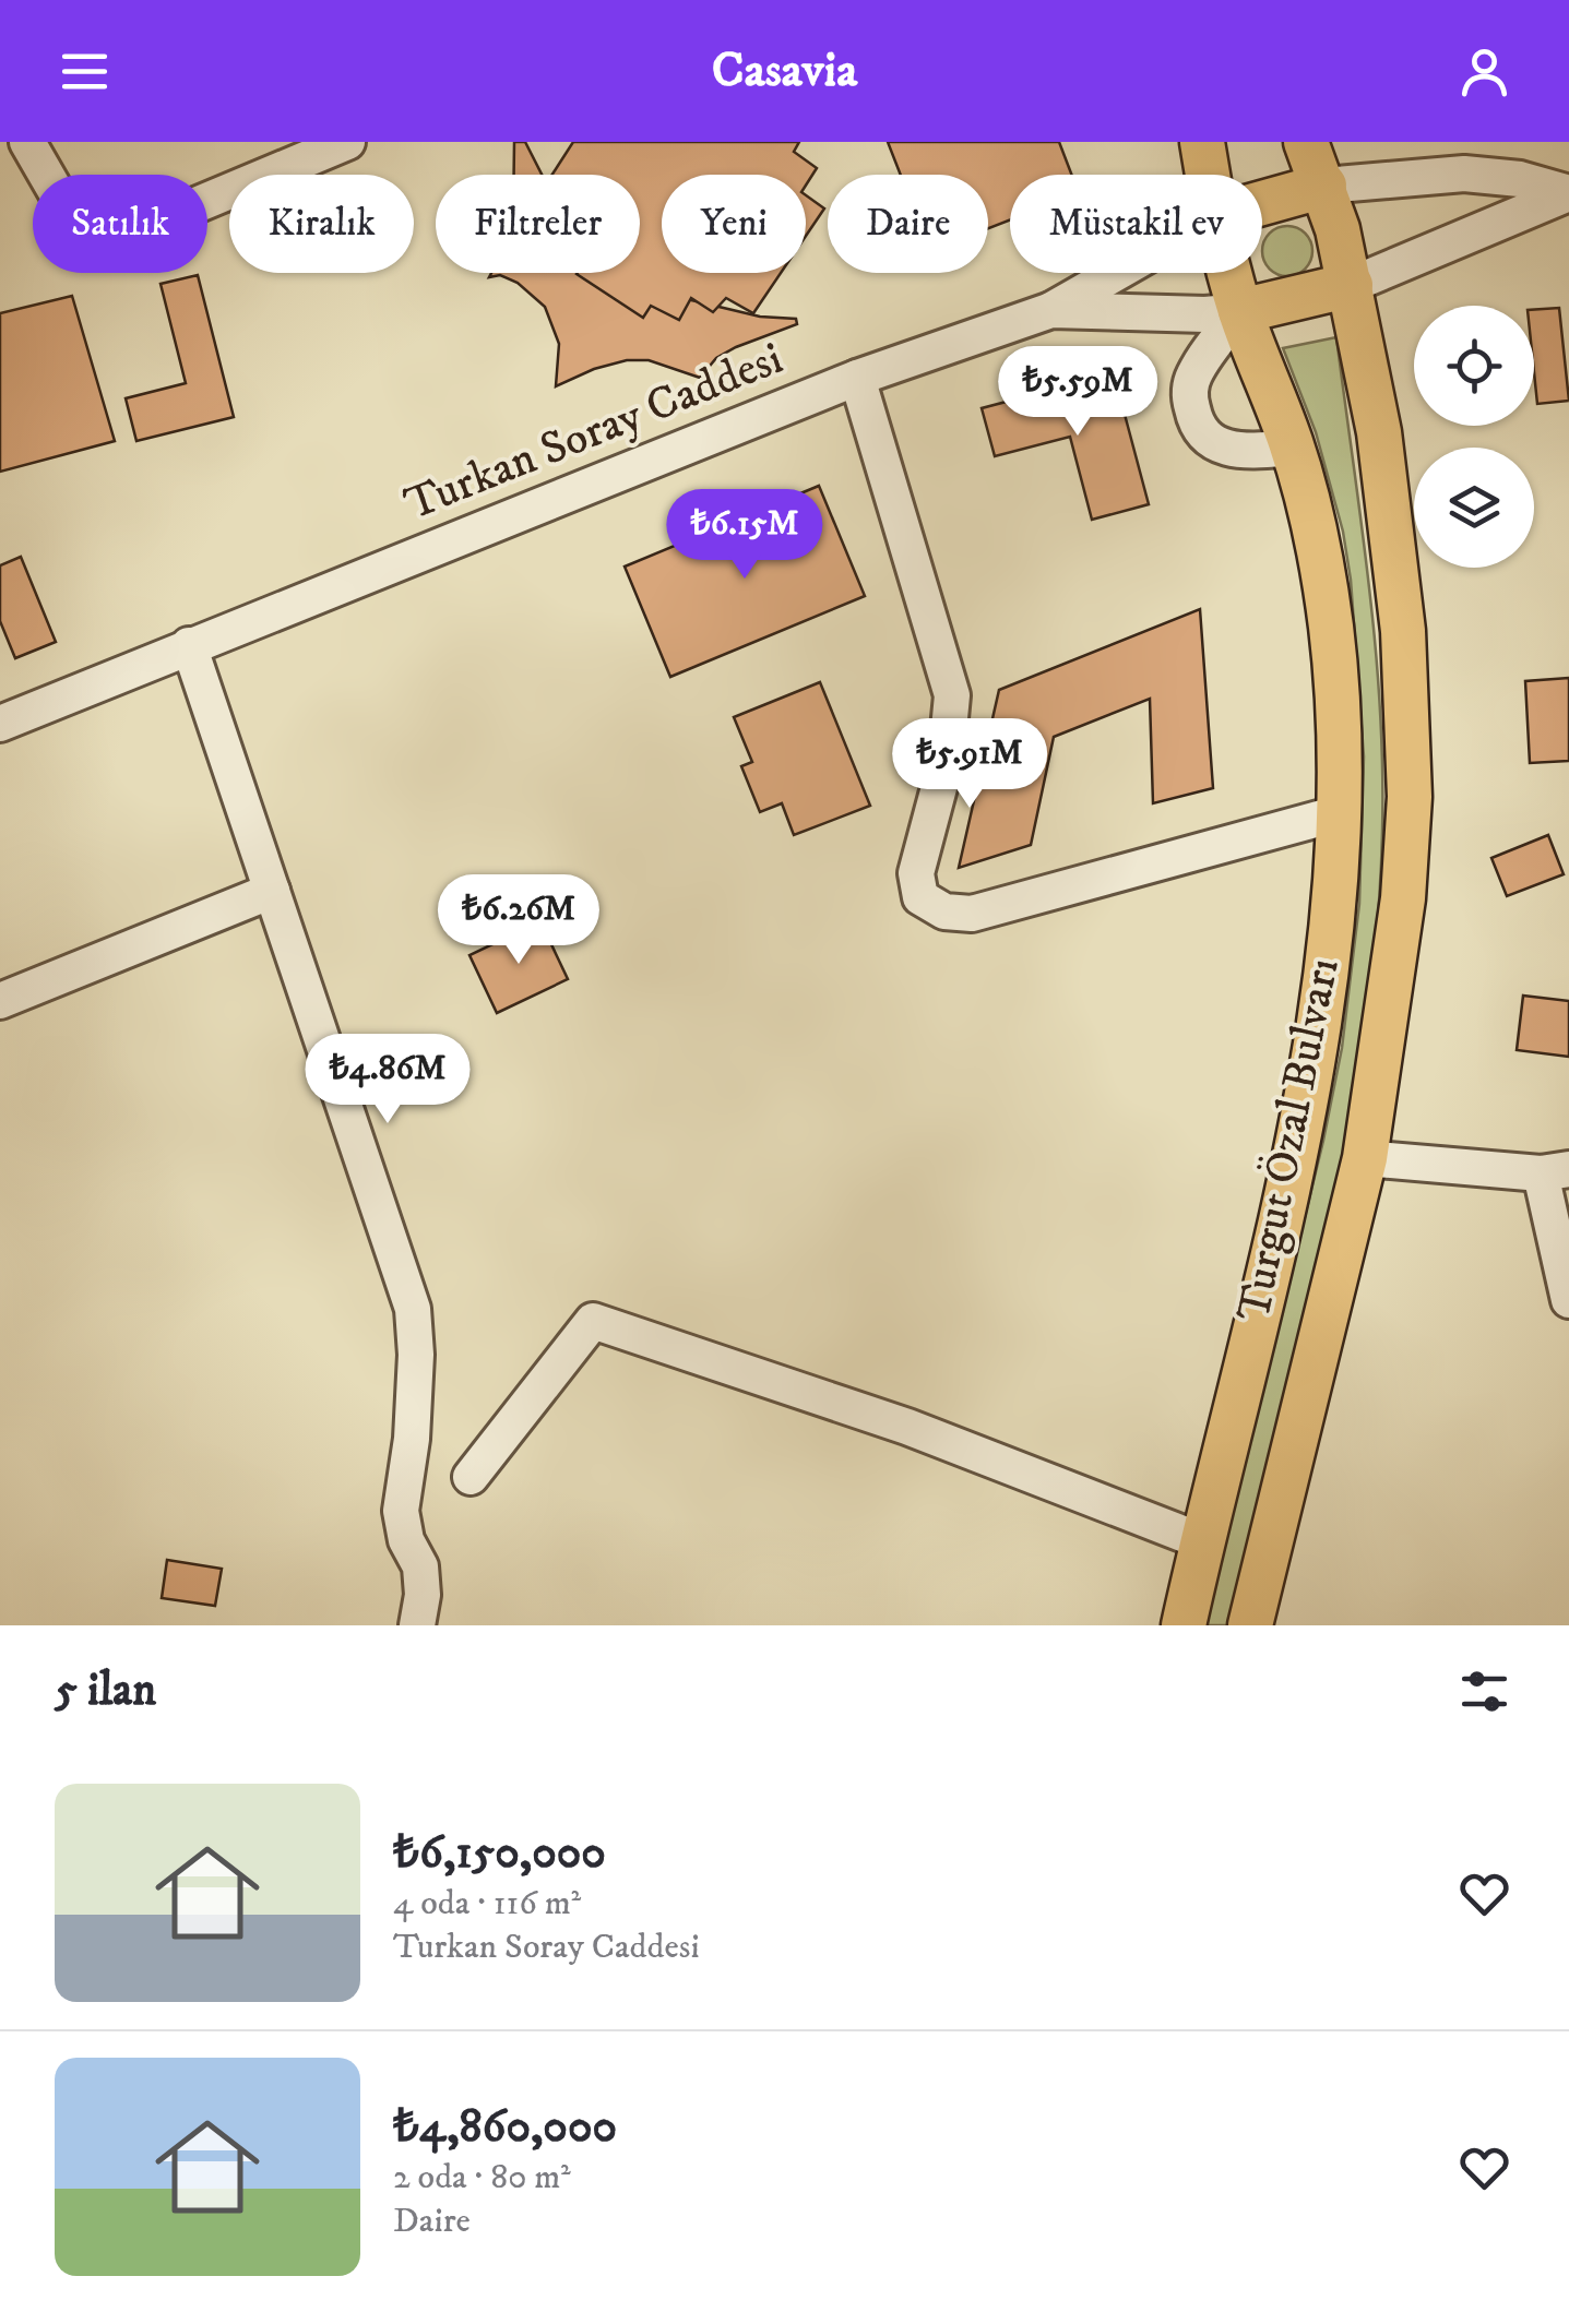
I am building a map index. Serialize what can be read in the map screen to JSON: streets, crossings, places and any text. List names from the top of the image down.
{
  "streets": {
    "main road": ["Turgut Özal Bulvarı"],
    "street": ["Turkan Soray Caddesi"]
  },
  "crossings": [
    ["Turkan Soray Caddesi", "Turgut Özal Bulvarı"]
  ],
  "page": {
    "header": "Casavia",
    "chip": [
      "Satılık",
      "Kiralık",
      "Filtreler",
      "Yeni",
      "Daire",
      "Müstakil ev"
    ],
    "price": [
      "₺5.59M",
      "₺6.15M",
      "₺5.91M",
      "₺6.26M",
      "₺4.86M"
    ],
    "heading": "5 ilan",
    "list": [
      {
        "name": "₺6,150,000",
        "note": "4 oda · 116 m² · Turkan Soray Caddesi"
      },
      {
        "name": "₺4,860,000",
        "note": "2 oda · 80 m² · Daire"
      }
    ]
  }
}
